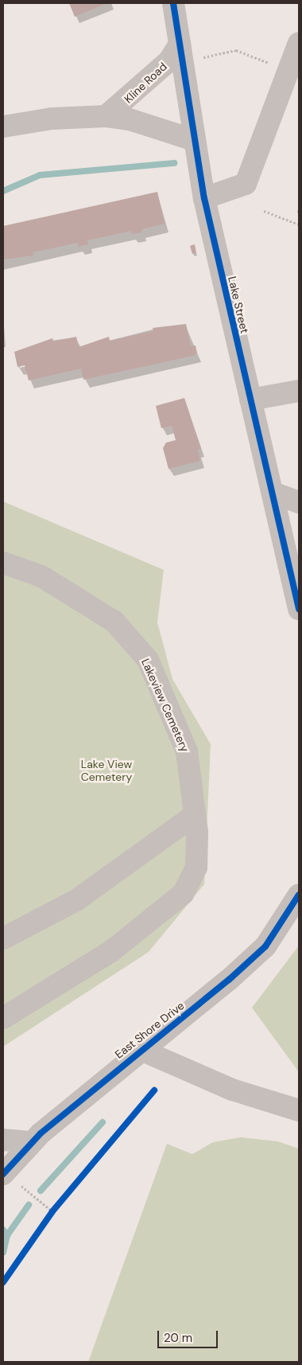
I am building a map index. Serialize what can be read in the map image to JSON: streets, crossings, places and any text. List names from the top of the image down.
{
  "streets": {
    "street": [
      "Kline Road",
      "Lake Street",
      "Lakeview Cemetery",
      "East Shore Drive"
    ]
  },
  "crossings": [
    ["Kline Road", "Lake Street"]
  ],
  "parks": ["Lake View Cemetery"],
  "scale_bar": "20 m"
}
